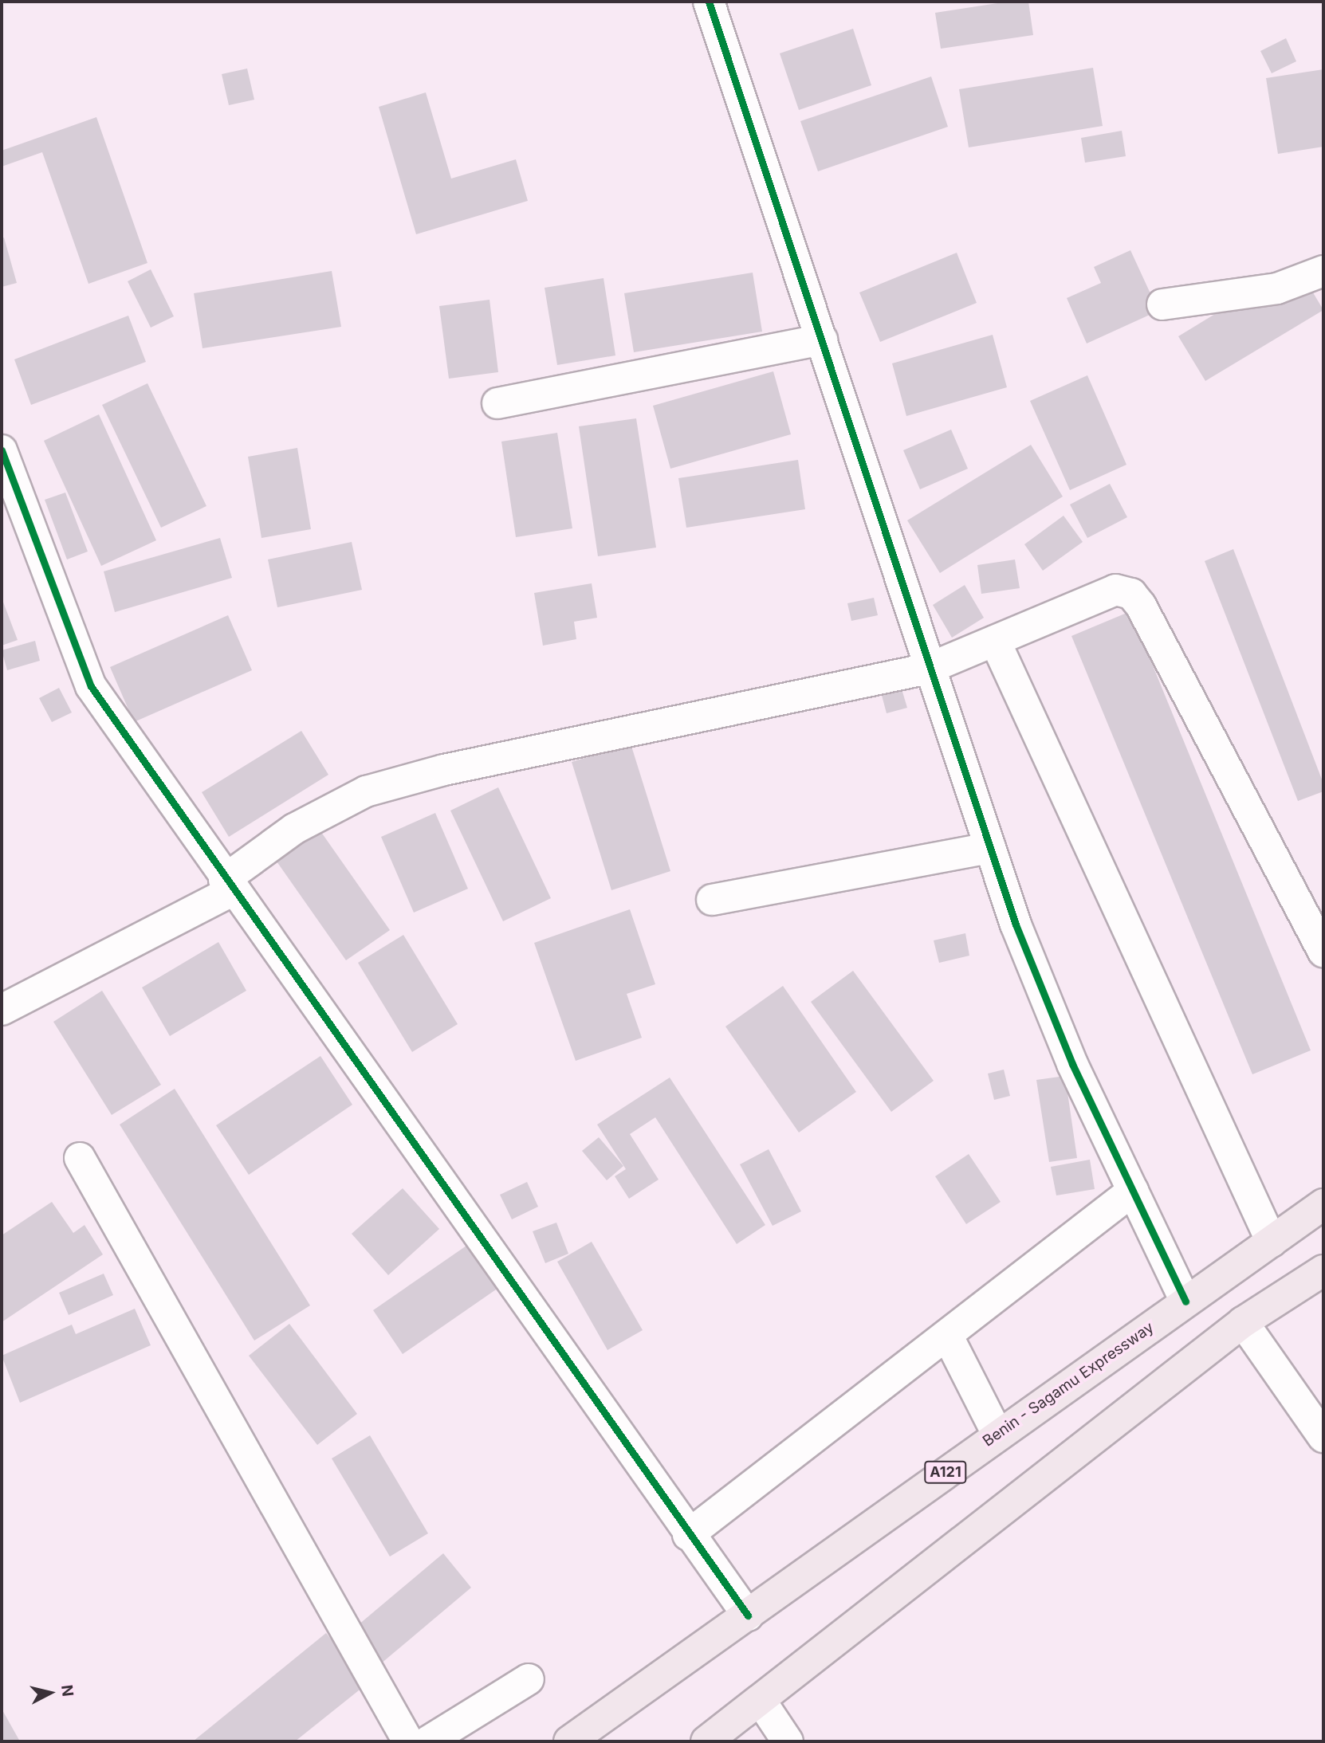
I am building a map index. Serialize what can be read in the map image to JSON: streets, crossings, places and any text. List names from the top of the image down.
{
  "streets": {
    "highway": ["Benin - Sagamu Expressway", "A121"]
  },
  "north": "right"
}
